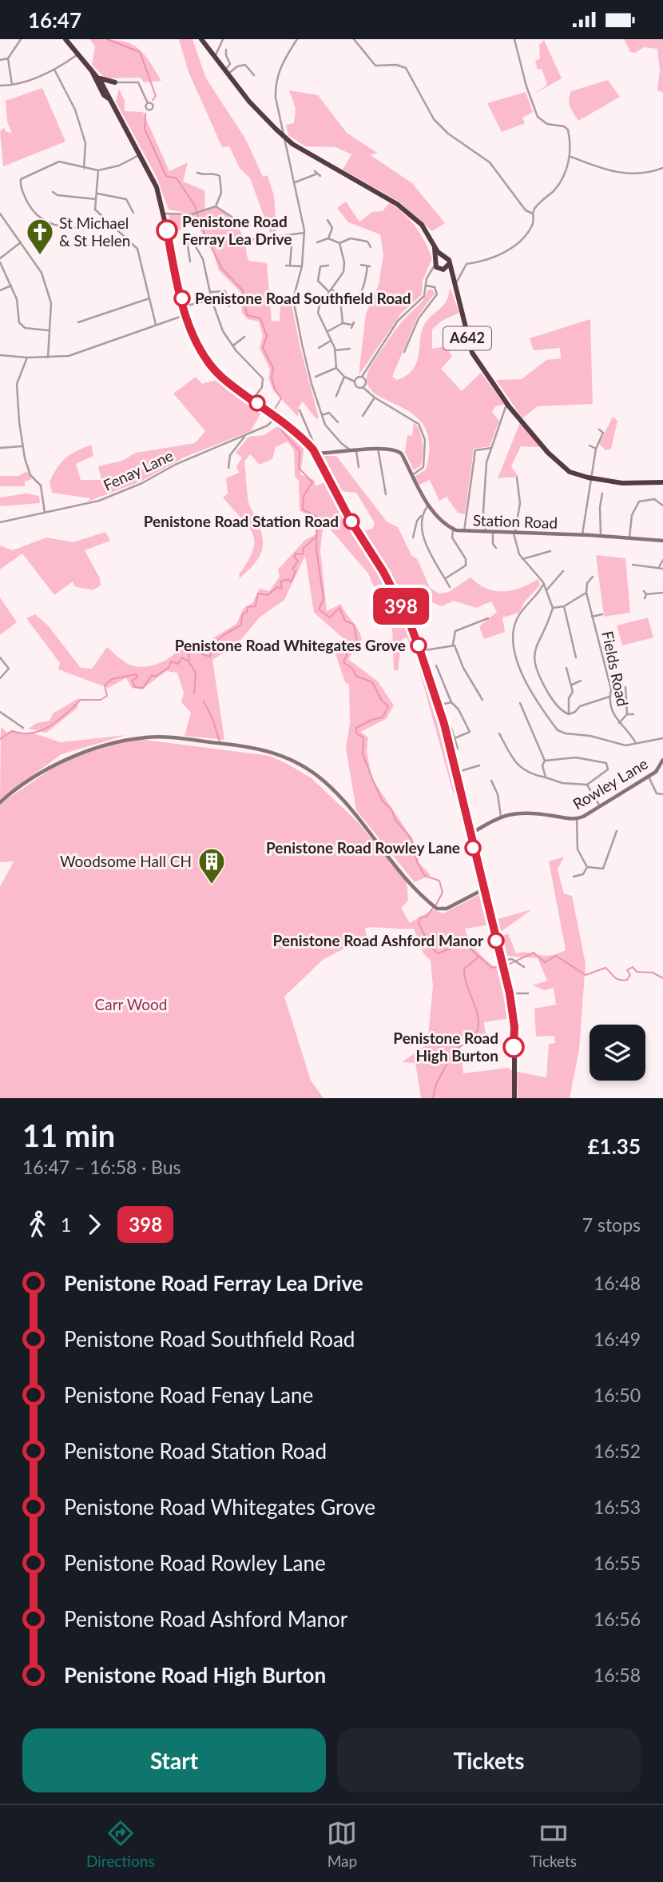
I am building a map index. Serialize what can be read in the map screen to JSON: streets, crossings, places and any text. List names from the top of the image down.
{
  "streets": {
    "highway": ["A642"],
    "street": [
      "Fenay Lane",
      "Station Road",
      "Fields Road",
      "Rowley Lane"
    ]
  },
  "parks": ["Carr Wood"],
  "places": {
    "other": [
      "Penistone Road Ferray Lea Drive",
      "Penistone Road Southfield Road",
      "Penistone Road Station Road",
      "Penistone Road Whitegates Grove",
      "Penistone Road Rowley Lane",
      "Penistone Road Ashford Manor",
      "Penistone Road High Burton"
    ],
    "church": ["St Michael & St Helen"],
    "building": ["Woodsome Hall CH"]
  },
  "lines": ["bus line 398"],
  "page": {
    "status": "16:47",
    "on_map": "398",
    "heading": ["11 min", "16:47 – 16:58 · Bus", "£1.35"],
    "legs": ["1", "398", "7 stops"],
    "list": [
      {
        "name": "Penistone Road Ferray Lea Drive",
        "value": "16:48"
      },
      {
        "name": "Penistone Road Southfield Road",
        "value": "16:49"
      },
      {
        "name": "Penistone Road Fenay Lane",
        "value": "16:50"
      },
      {
        "name": "Penistone Road Station Road",
        "value": "16:52"
      },
      {
        "name": "Penistone Road Whitegates Grove",
        "value": "16:53"
      },
      {
        "name": "Penistone Road Rowley Lane",
        "value": "16:55"
      },
      {
        "name": "Penistone Road Ashford Manor",
        "value": "16:56"
      },
      {
        "name": "Penistone Road High Burton",
        "value": "16:58"
      }
    ],
    "buttons": ["Start", "Tickets"],
    "tabs": ["Directions", "Map", "Tickets"]
  }
}
